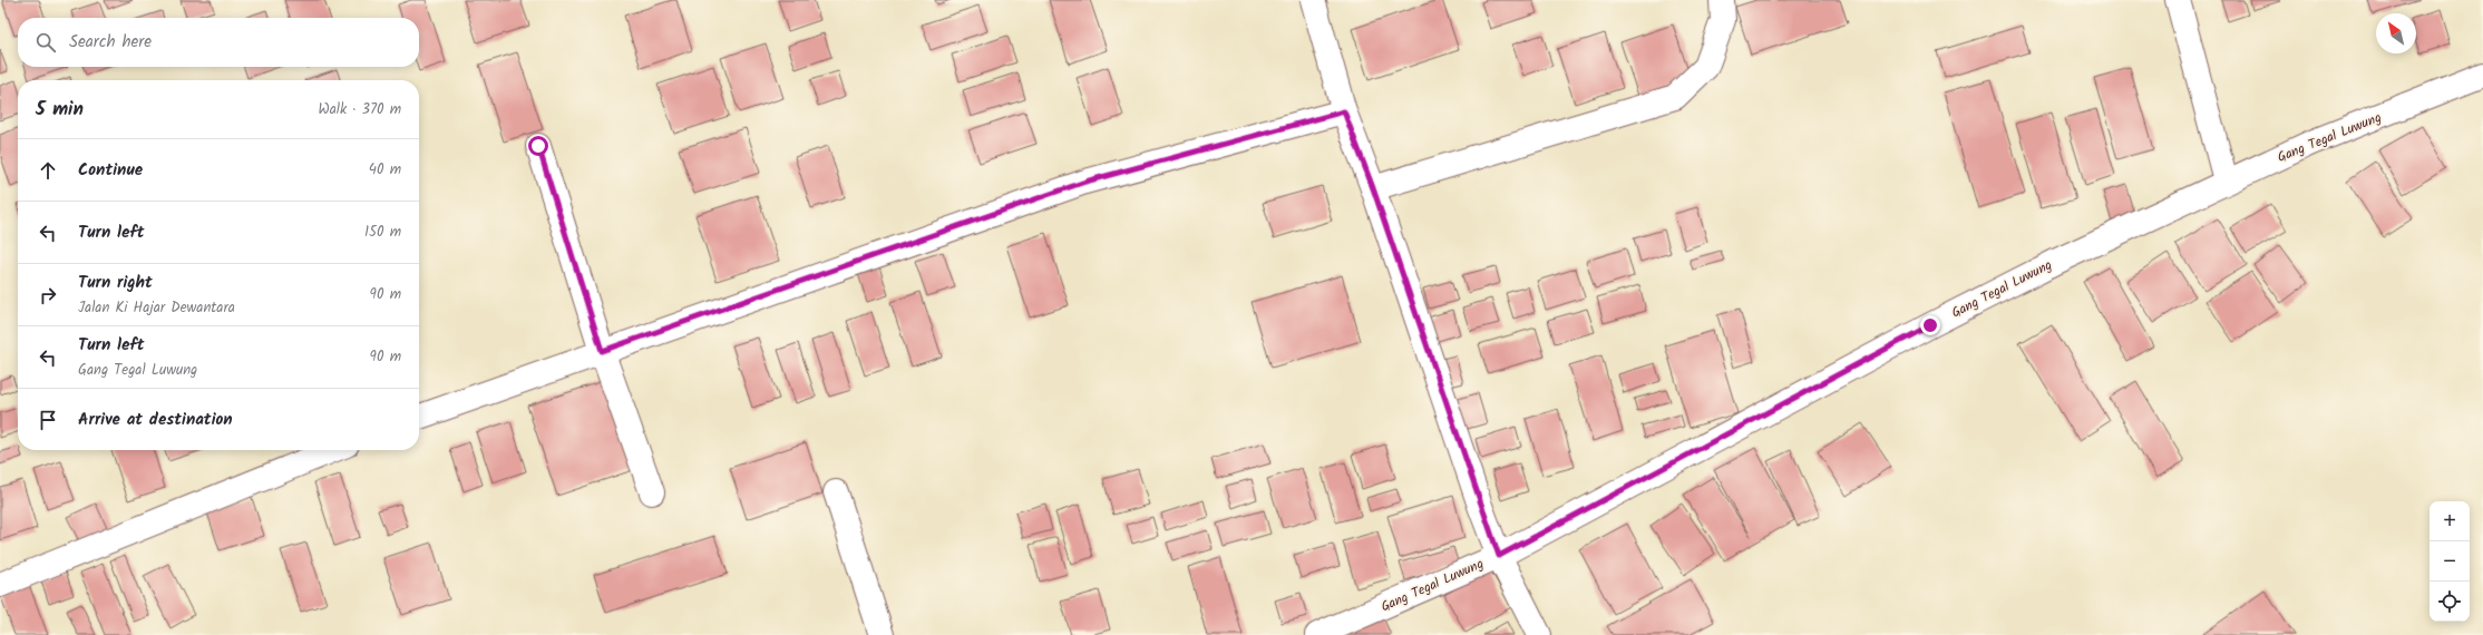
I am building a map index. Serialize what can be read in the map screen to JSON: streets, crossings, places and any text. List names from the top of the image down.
{
  "streets": {
    "street": ["Gang Tegal Luwung"]
  },
  "north": "top left",
  "page": {
    "search": "Search here",
    "heading": ["5 min", "Walk · 370 m"],
    "list": [
      ["Continue", "40 m"],
      ["Turn left", "150 m"],
      ["Turn right", "Jalan Ki Hajar Dewantara", "90 m"],
      ["Turn left", "Gang Tegal Luwung", "90 m"],
      "Arrive at destination"
    ],
    "map_buttons": ["+", "−"]
  }
}
